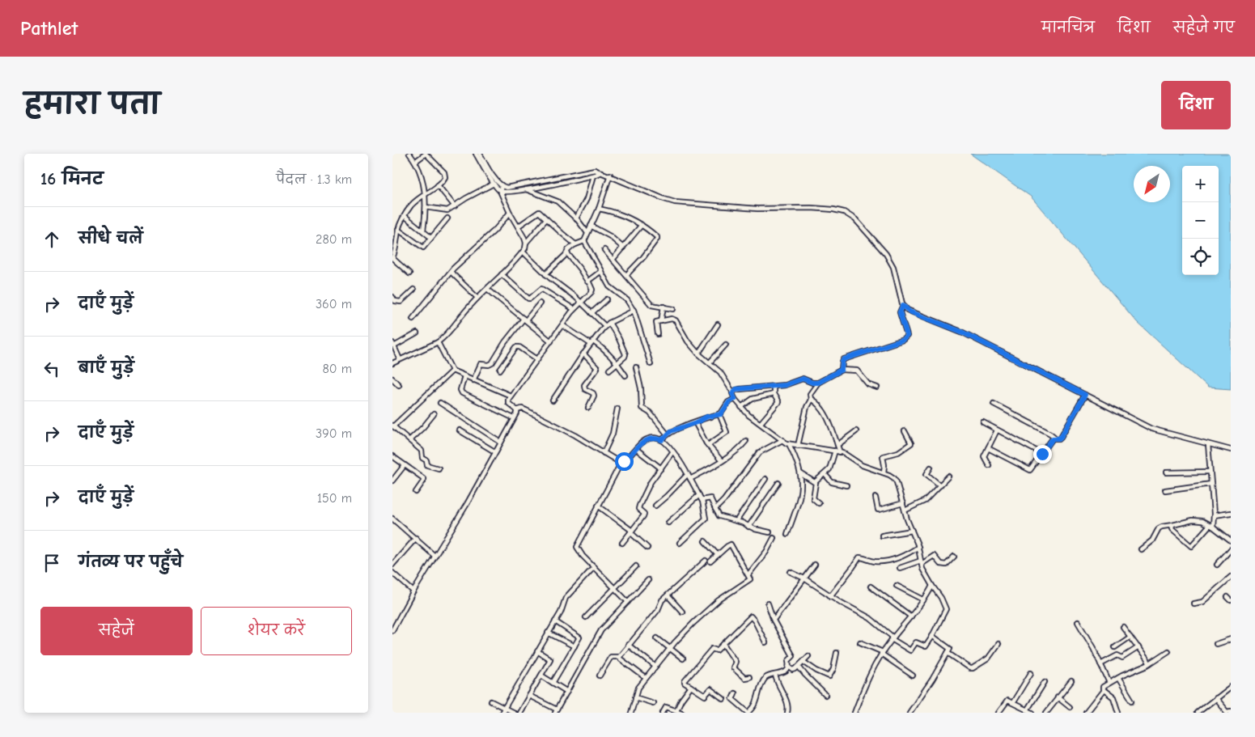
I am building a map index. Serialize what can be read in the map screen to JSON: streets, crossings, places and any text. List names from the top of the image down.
{
  "north": "bottom left",
  "page": {
    "header": "Pathlet",
    "nav": ["मानचित्र", "दिशा", "सहेजे गए"],
    "title": "हमारा पता",
    "buttons": [
      "दिशा",
      ["सहेजें", "शेयर करें"]
    ],
    "heading": ["16 मिनट", "पैदल · 1.3 km"],
    "map_buttons": ["+", "−"],
    "list": [
      ["सीधे चलें", "280 m"],
      ["दाएँ मुड़ें", "360 m"],
      ["बाएँ मुड़ें", "80 m"],
      ["दाएँ मुड़ें", "390 m"],
      ["दाएँ मुड़ें", "150 m"],
      "गंतव्य पर पहुँचे"
    ]
  }
}
